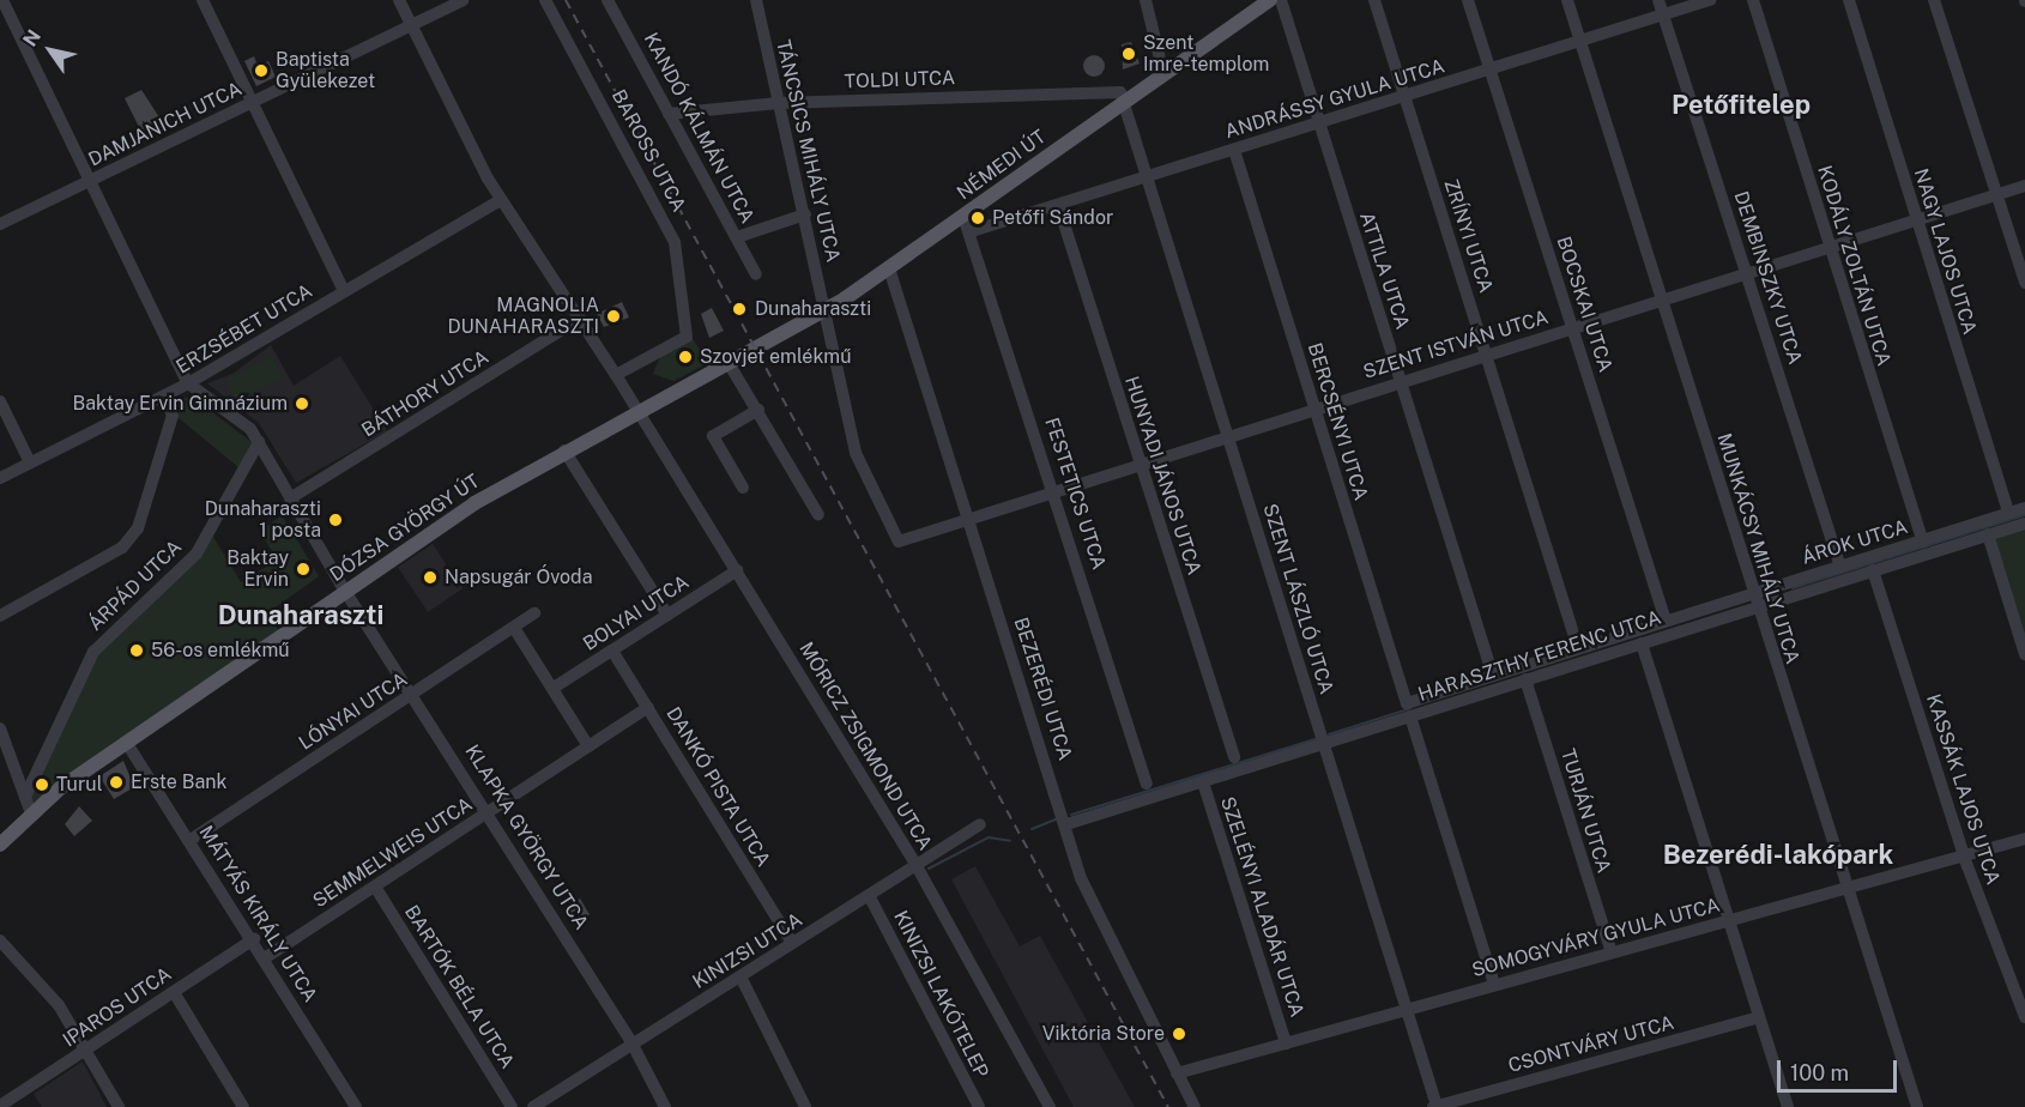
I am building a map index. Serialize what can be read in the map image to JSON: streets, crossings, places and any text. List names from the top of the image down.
{
  "streets": {
    "main road": ["NÉMEDI ÚT", "DÓZSA GYÖRGY ÚT"],
    "street": [
      "TOLDI UTCA",
      "ANDRÁSSY GYULA UTCA",
      "DAMJANICH UTCA",
      "KANDÓ KÁLMÁN UTCA",
      "BAROSS UTCA",
      "TÁNCSICS MIHÁLY UTCA",
      "ZRÍNYI UTCA",
      "NAGY LAJOS UTCA",
      "KODÁLY ZOLTÁN UTCA",
      "ATTILA UTCA",
      "DEMBINSZKY UTCA",
      "BOCSKAI UTCA",
      "ERZSÉBET UTCA",
      "SZENT ISTVÁN UTCA",
      "BÁTHORY UTCA",
      "BERCSÉNYI UTCA",
      "HUNYADI JÁNOS UTCA",
      "FESTETICS UTCA",
      "ÁROK UTCA",
      "MUNKÁCSY MIHÁLY UTCA",
      "ÁRPÁD UTCA",
      "SZENT LÁSZLÓ UTCA",
      "BOLYAI UTCA",
      "HARASZTHY FERENC UTCA",
      "BEZERÉDI UTCA",
      "LÓNYAI UTCA",
      "MÓRICZ ZSIGMOND UTCA",
      "DANKÓ PISTA UTCA",
      "KASSÁK LAJOS UTCA",
      "TURJÁN UTCA",
      "KLAPKA GYÖRGY UTCA",
      "SEMMELWEIS UTCA",
      "SZELÉNYI ALADÁR UTCA",
      "MÁTYÁS KIRÁLY UTCA",
      "SOMOGYVÁRY GYULA UTCA",
      "KINIZSI UTCA",
      "BARTÓK BÉLA UTCA",
      "KINIZSI LAKÓTELEP",
      "IPAROS UTCA",
      "CSONTVÁRY UTCA"
    ]
  },
  "crossings": [
    ["TOLDI UTCA", "KANDÓ KÁLMÁN UTCA"],
    ["TOLDI UTCA", "TÁNCSICS MIHÁLY UTCA"],
    ["TOLDI UTCA", "NÉMEDI ÚT"],
    ["TOLDI UTCA", "SZENT LÁSZLÓ UTCA"],
    ["ANDRÁSSY GYULA UTCA", "ZRÍNYI UTCA"],
    ["ANDRÁSSY GYULA UTCA", "ATTILA UTCA"],
    ["ANDRÁSSY GYULA UTCA", "DEMBINSZKY UTCA"],
    ["ANDRÁSSY GYULA UTCA", "BOCSKAI UTCA"],
    ["ANDRÁSSY GYULA UTCA", "BERCSÉNYI UTCA"],
    ["ANDRÁSSY GYULA UTCA", "HUNYADI JÁNOS UTCA"],
    ["ANDRÁSSY GYULA UTCA", "FESTETICS UTCA"],
    ["ANDRÁSSY GYULA UTCA", "MUNKÁCSY MIHÁLY UTCA"],
    ["ANDRÁSSY GYULA UTCA", "SZENT LÁSZLÓ UTCA"],
    ["DAMJANICH UTCA", "MÓRICZ ZSIGMOND UTCA"],
    ["BAROSS UTCA", "MÓRICZ ZSIGMOND UTCA"],
    ["TÁNCSICS MIHÁLY UTCA", "NÉMEDI ÚT"],
    ["TÁNCSICS MIHÁLY UTCA", "SZENT ISTVÁN UTCA"],
    ["NÉMEDI ÚT", "FESTETICS UTCA"],
    ["NÉMEDI ÚT", "DÓZSA GYÖRGY ÚT"],
    ["NÉMEDI ÚT", "SZENT LÁSZLÓ UTCA"],
    ["NÉMEDI ÚT", "BEZERÉDI UTCA"],
    ["ZRÍNYI UTCA", "SZENT ISTVÁN UTCA"],
    ["ZRÍNYI UTCA", "ÁROK UTCA"],
    ["NAGY LAJOS UTCA", "SZENT ISTVÁN UTCA"],
    ["NAGY LAJOS UTCA", "ÁROK UTCA"],
    ["KODÁLY ZOLTÁN UTCA", "SZENT ISTVÁN UTCA"],
    ["KODÁLY ZOLTÁN UTCA", "ÁROK UTCA"],
    ["ATTILA UTCA", "SZENT ISTVÁN UTCA"],
    ["ATTILA UTCA", "ÁROK UTCA"],
    ["DEMBINSZKY UTCA", "SZENT ISTVÁN UTCA"],
    ["DEMBINSZKY UTCA", "ÁROK UTCA"],
    ["BOCSKAI UTCA", "SZENT ISTVÁN UTCA"],
    ["BOCSKAI UTCA", "ÁROK UTCA"],
    ["ERZSÉBET UTCA", "MÓRICZ ZSIGMOND UTCA"],
    ["ERZSÉBET UTCA", "KLAPKA GYÖRGY UTCA"],
    ["SZENT ISTVÁN UTCA", "BERCSÉNYI UTCA"],
    ["SZENT ISTVÁN UTCA", "HUNYADI JÁNOS UTCA"],
    ["SZENT ISTVÁN UTCA", "FESTETICS UTCA"],
    ["SZENT ISTVÁN UTCA", "MUNKÁCSY MIHÁLY UTCA"],
    ["SZENT ISTVÁN UTCA", "SZENT LÁSZLÓ UTCA"],
    ["SZENT ISTVÁN UTCA", "BEZERÉDI UTCA"],
    ["BÁTHORY UTCA", "MÓRICZ ZSIGMOND UTCA"],
    ["BÁTHORY UTCA", "KLAPKA GYÖRGY UTCA"],
    ["BERCSÉNYI UTCA", "ÁROK UTCA"],
    ["BERCSÉNYI UTCA", "HARASZTHY FERENC UTCA"],
    ["BERCSÉNYI UTCA", "SOMOGYVÁRY GYULA UTCA"],
    ["DÓZSA GYÖRGY ÚT", "MÓRICZ ZSIGMOND UTCA"],
    ["DÓZSA GYÖRGY ÚT", "KLAPKA GYÖRGY UTCA"],
    ["DÓZSA GYÖRGY ÚT", "MÁTYÁS KIRÁLY UTCA"],
    ["ÁROK UTCA", "MUNKÁCSY MIHÁLY UTCA"],
    ["ÁROK UTCA", "HARASZTHY FERENC UTCA"],
    ["MUNKÁCSY MIHÁLY UTCA", "HARASZTHY FERENC UTCA"],
    ["MUNKÁCSY MIHÁLY UTCA", "SOMOGYVÁRY GYULA UTCA"],
    ["ÁRPÁD UTCA", "KLAPKA GYÖRGY UTCA"],
    ["SZENT LÁSZLÓ UTCA", "HARASZTHY FERENC UTCA"],
    ["SZENT LÁSZLÓ UTCA", "SOMOGYVÁRY GYULA UTCA"],
    ["SZENT LÁSZLÓ UTCA", "CSONTVÁRY UTCA"],
    ["BOLYAI UTCA", "MÓRICZ ZSIGMOND UTCA"],
    ["BOLYAI UTCA", "DANKÓ PISTA UTCA"],
    ["HARASZTHY FERENC UTCA", "BEZERÉDI UTCA"],
    ["HARASZTHY FERENC UTCA", "KASSÁK LAJOS UTCA"],
    ["HARASZTHY FERENC UTCA", "TURJÁN UTCA"],
    ["HARASZTHY FERENC UTCA", "SZELÉNYI ALADÁR UTCA"],
    ["BEZERÉDI UTCA", "SOMOGYVÁRY GYULA UTCA"],
    ["LÓNYAI UTCA", "KLAPKA GYÖRGY UTCA"],
    ["LÓNYAI UTCA", "MÁTYÁS KIRÁLY UTCA"],
    ["MÓRICZ ZSIGMOND UTCA", "KINIZSI UTCA"],
    ["DANKÓ PISTA UTCA", "SEMMELWEIS UTCA"],
    ["DANKÓ PISTA UTCA", "KINIZSI UTCA"],
    ["KASSÁK LAJOS UTCA", "SOMOGYVÁRY GYULA UTCA"],
    ["TURJÁN UTCA", "SOMOGYVÁRY GYULA UTCA"],
    ["KLAPKA GYÖRGY UTCA", "SEMMELWEIS UTCA"],
    ["KLAPKA GYÖRGY UTCA", "KINIZSI UTCA"],
    ["SEMMELWEIS UTCA", "MÁTYÁS KIRÁLY UTCA"],
    ["SEMMELWEIS UTCA", "BARTÓK BÉLA UTCA"],
    ["SZELÉNYI ALADÁR UTCA", "SOMOGYVÁRY GYULA UTCA"],
    ["MÁTYÁS KIRÁLY UTCA", "IPAROS UTCA"],
    ["KINIZSI UTCA", "KINIZSI LAKÓTELEP"]
  ],
  "districts": ["Petőfitelep", "Dunaharaszti", "Bezerédi-lakópark"],
  "places": [
    "Szent Imre-templom",
    "Baptista Gyülekezet",
    "Petőfi Sándor",
    "Dunaharaszti",
    "MAGNOLIA DUNAHARASZTI",
    "Szovjet emlékmű",
    "Baktay Ervin Gimnázium",
    "Dunaharaszti 1 posta",
    "Baktay Ervin",
    "Napsugár Óvoda",
    "56-os emlékmű",
    "Erste Bank",
    "Turul",
    "Viktória Store"
  ],
  "scale_bar": "100 m",
  "north": "top left"
}
